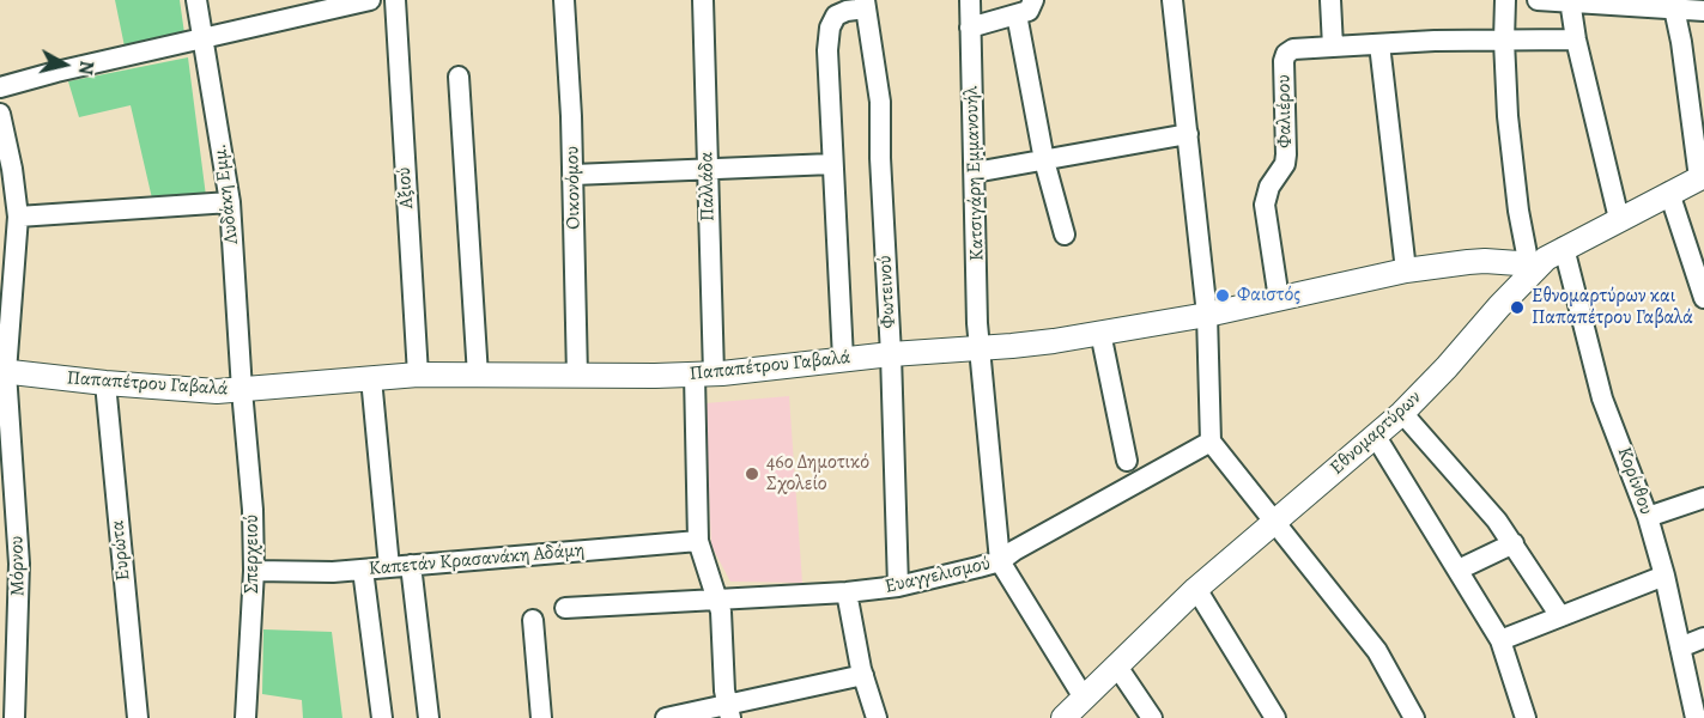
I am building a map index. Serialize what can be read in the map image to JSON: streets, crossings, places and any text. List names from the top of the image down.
{
  "streets": {
    "street": [
      "Φαλιέρου",
      "Κατσιγάρη Εμμανουήλ",
      "Παλλάδα",
      "Αξιού",
      "Οικονόμου",
      "Λυδάκη Εμμ.",
      "Φωτεινού",
      "Παπαπέτρου Γαβαλά",
      "Εθνομαρτύρων",
      "Κορίνθου",
      "Ευρώτα",
      "Σπερχειού",
      "Καπετάν Κρασανάκη Αδάμη",
      "Μόρνου",
      "Ευαγγελισμού"
    ]
  },
  "crossings": [
    ["Φαλιέρου", "Παπαπέτρου Γαβαλά"],
    ["Κατσιγάρη Εμμανουήλ", "Παπαπέτρου Γαβαλά"],
    ["Κατσιγάρη Εμμανουήλ", "Ευαγγελισμού"],
    ["Παλλάδα", "Παπαπέτρου Γαβαλά"],
    ["Αξιού", "Παπαπέτρου Γαβαλά"],
    ["Οικονόμου", "Παπαπέτρου Γαβαλά"],
    ["Λυδάκη Εμμ.", "Παπαπέτρου Γαβαλά"],
    ["Λυδάκη Εμμ.", "Σπερχειού"],
    ["Φωτεινού", "Παπαπέτρου Γαβαλά"],
    ["Φωτεινού", "Ευαγγελισμού"],
    ["Παπαπέτρου Γαβαλά", "Εθνομαρτύρων"],
    ["Παπαπέτρου Γαβαλά", "Ευρώτα"],
    ["Παπαπέτρου Γαβαλά", "Σπερχειού"],
    ["Παπαπέτρου Γαβαλά", "Μόρνου"],
    ["Εθνομαρτύρων", "Κορίνθου"],
    ["Σπερχειού", "Καπετάν Κρασανάκη Αδάμη"]
  ],
  "places": ["Φαιστός", "Εθνομαρτύρων και Παπαπέτρου Γαβαλά", "46ο Δημοτικό Σχολείο"],
  "north": "right"
}
